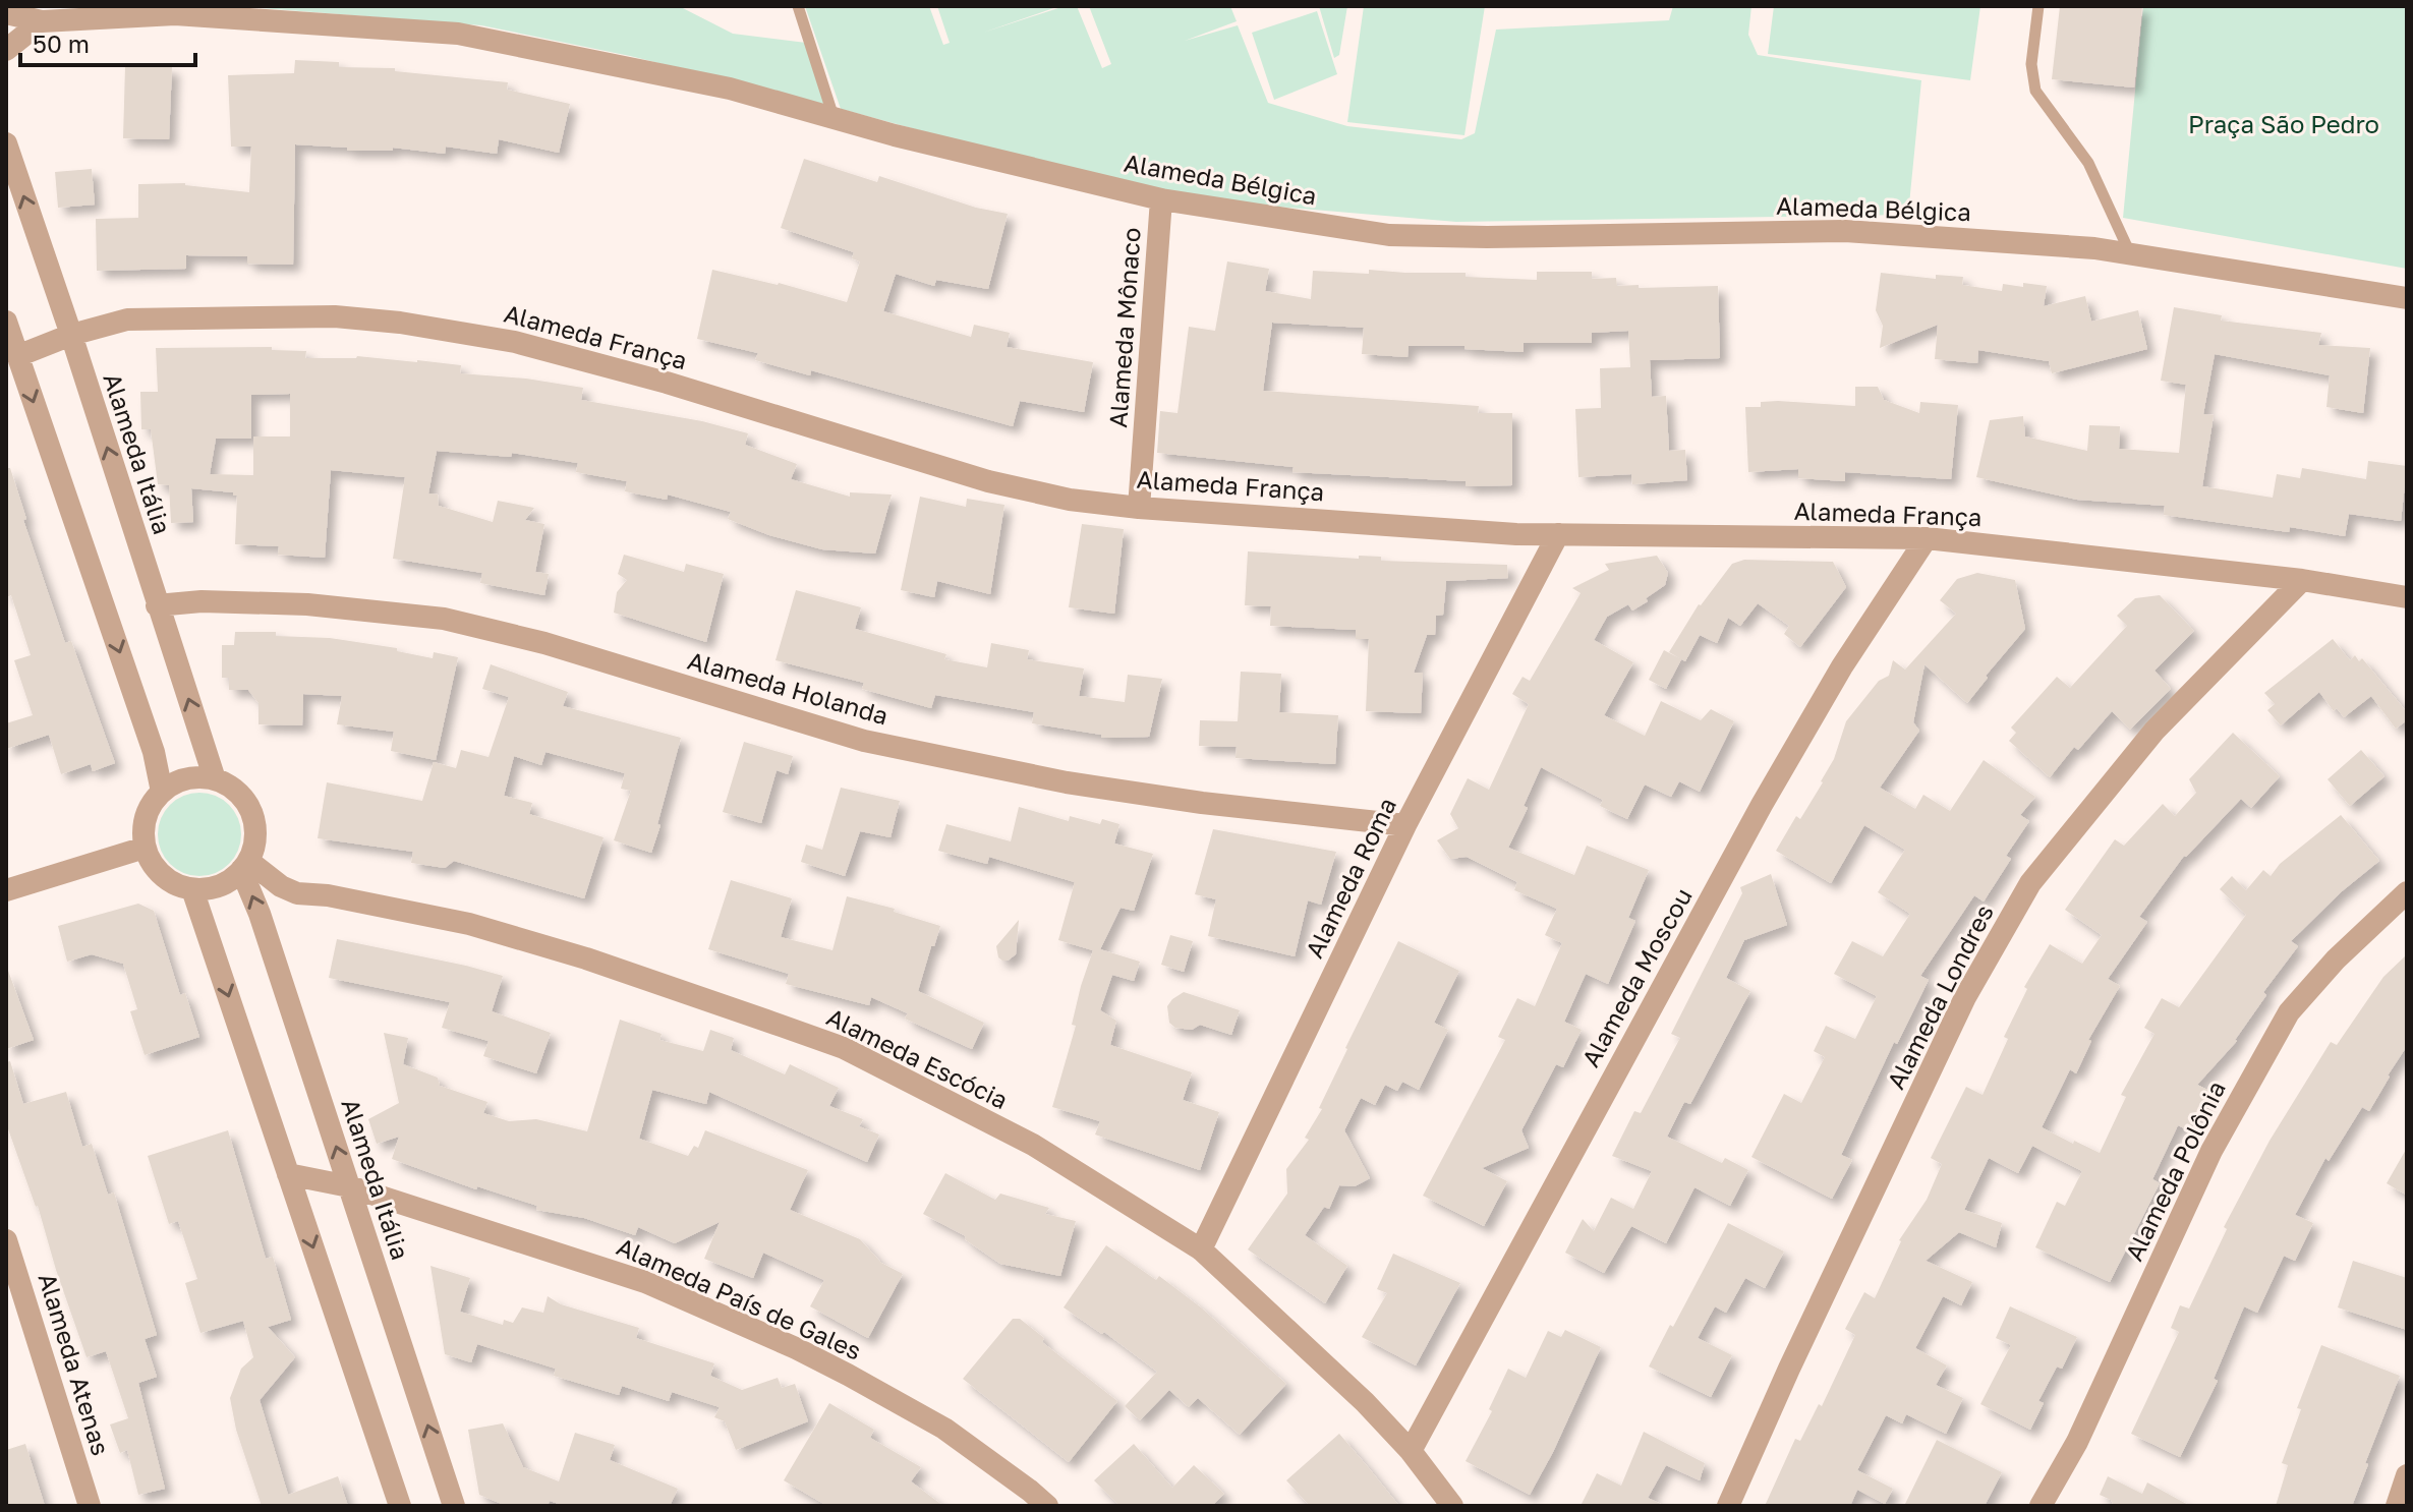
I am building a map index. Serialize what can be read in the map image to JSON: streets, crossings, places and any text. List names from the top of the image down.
{
  "streets": {
    "street": [
      "Alameda Bélgica",
      "Alameda Mônaco",
      "Alameda França",
      "Alameda Itália",
      "Alameda Holanda",
      "Alameda Roma",
      "Alameda Moscou",
      "Alameda Londres",
      "Alameda Escócia",
      "Alameda Polônia",
      "Alameda País de Gales",
      "Alameda Atenas"
    ]
  },
  "crossings": [
    ["Alameda Bélgica", "Alameda Mônaco"],
    ["Alameda Mônaco", "Alameda França"],
    ["Alameda França", "Alameda Itália"],
    ["Alameda França", "Alameda Roma"],
    ["Alameda França", "Alameda Moscou"],
    ["Alameda França", "Alameda Londres"],
    ["Alameda Itália", "Alameda Holanda"],
    ["Alameda Itália", "Alameda Escócia"],
    ["Alameda Itália", "Alameda País de Gales"],
    ["Alameda Holanda", "Alameda Roma"],
    ["Alameda Roma", "Alameda Escócia"],
    ["Alameda Moscou", "Alameda Escócia"]
  ],
  "parks": ["Praça São Pedro"],
  "scale_bar": "50 m"
}
